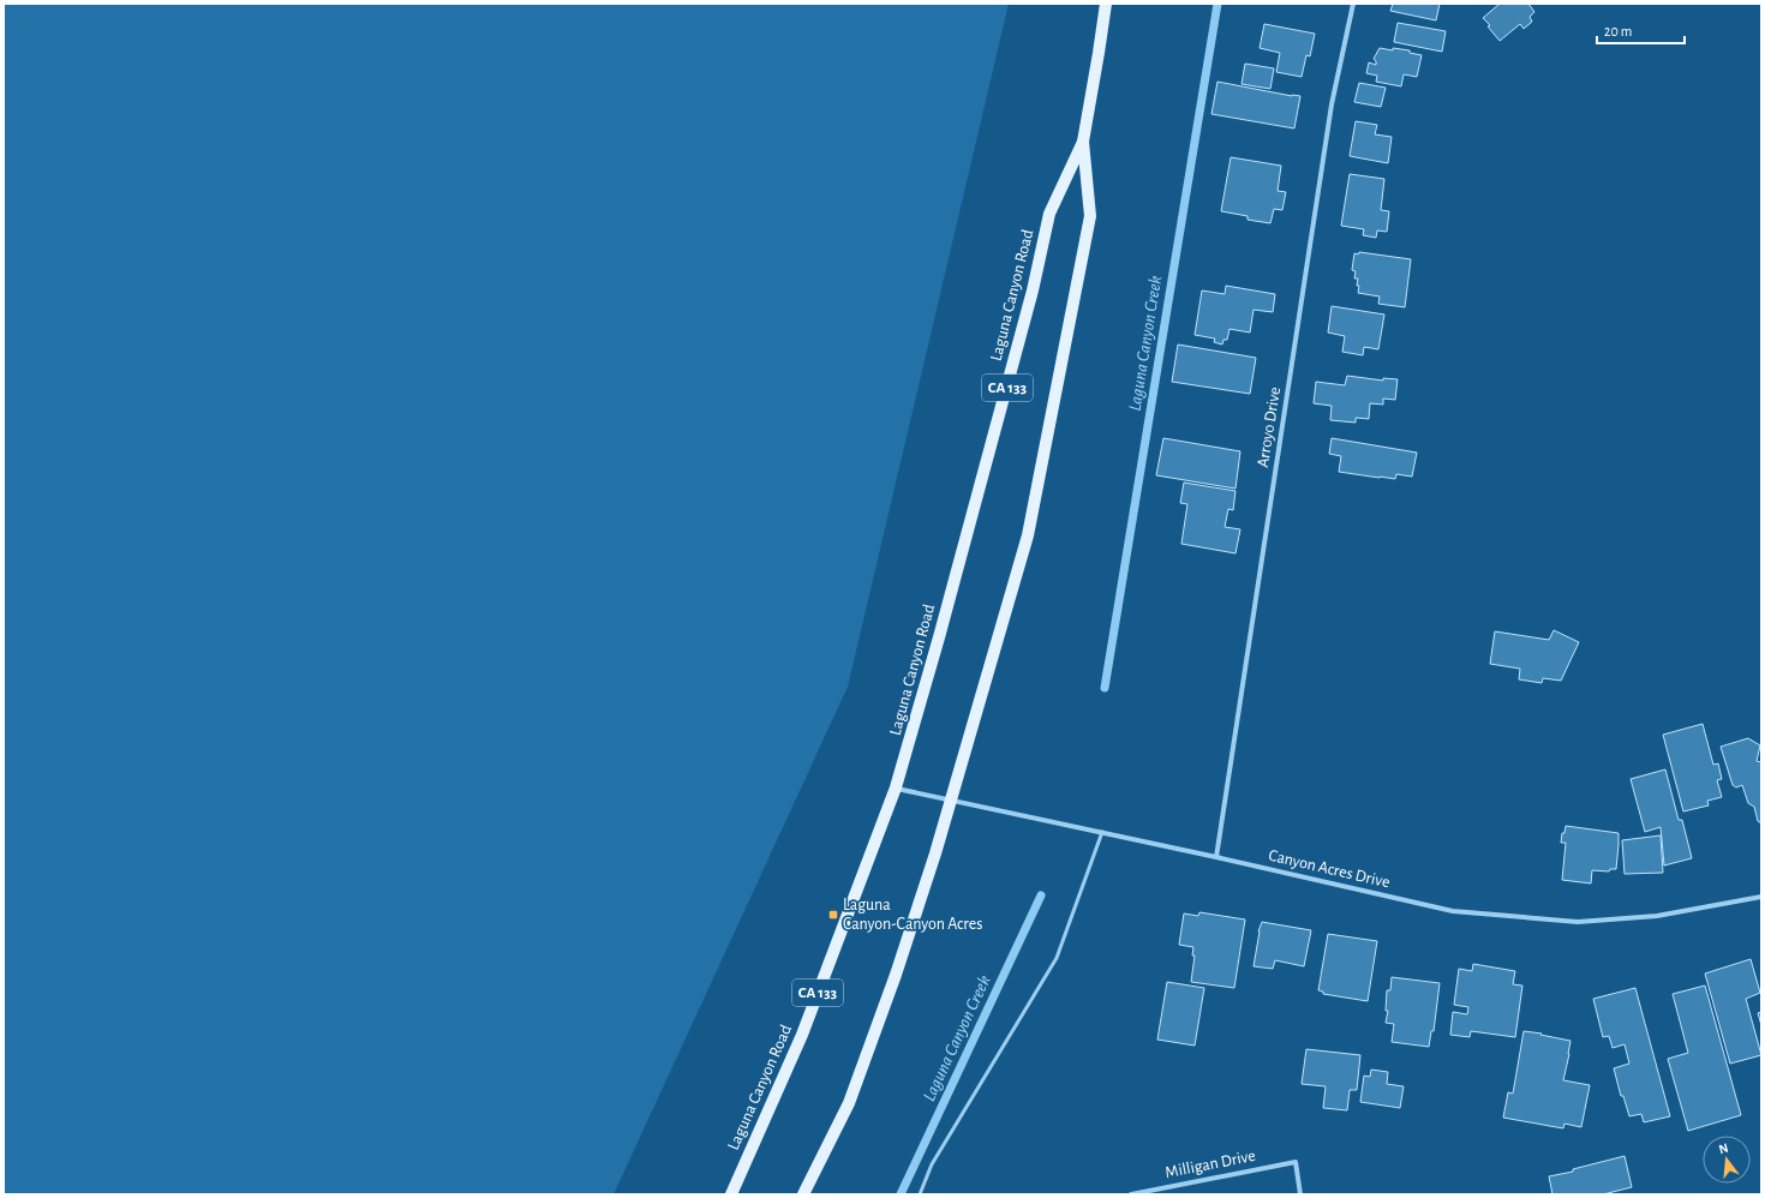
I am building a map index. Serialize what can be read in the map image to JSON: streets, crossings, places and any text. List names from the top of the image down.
{
  "streets": {
    "main road": ["Laguna Canyon Road", "CA 133"],
    "street": ["Arroyo Drive", "Canyon Acres Drive", "Milligan Drive"]
  },
  "crossings": [
    ["Laguna Canyon Road", "Canyon Acres Drive"],
    ["Arroyo Drive", "Canyon Acres Drive"]
  ],
  "water": ["Laguna Canyon Creek"],
  "places": {
    "transit": ["Laguna Canyon-Canyon Acres"]
  },
  "scale_bar": "20 m",
  "north": "top"
}
